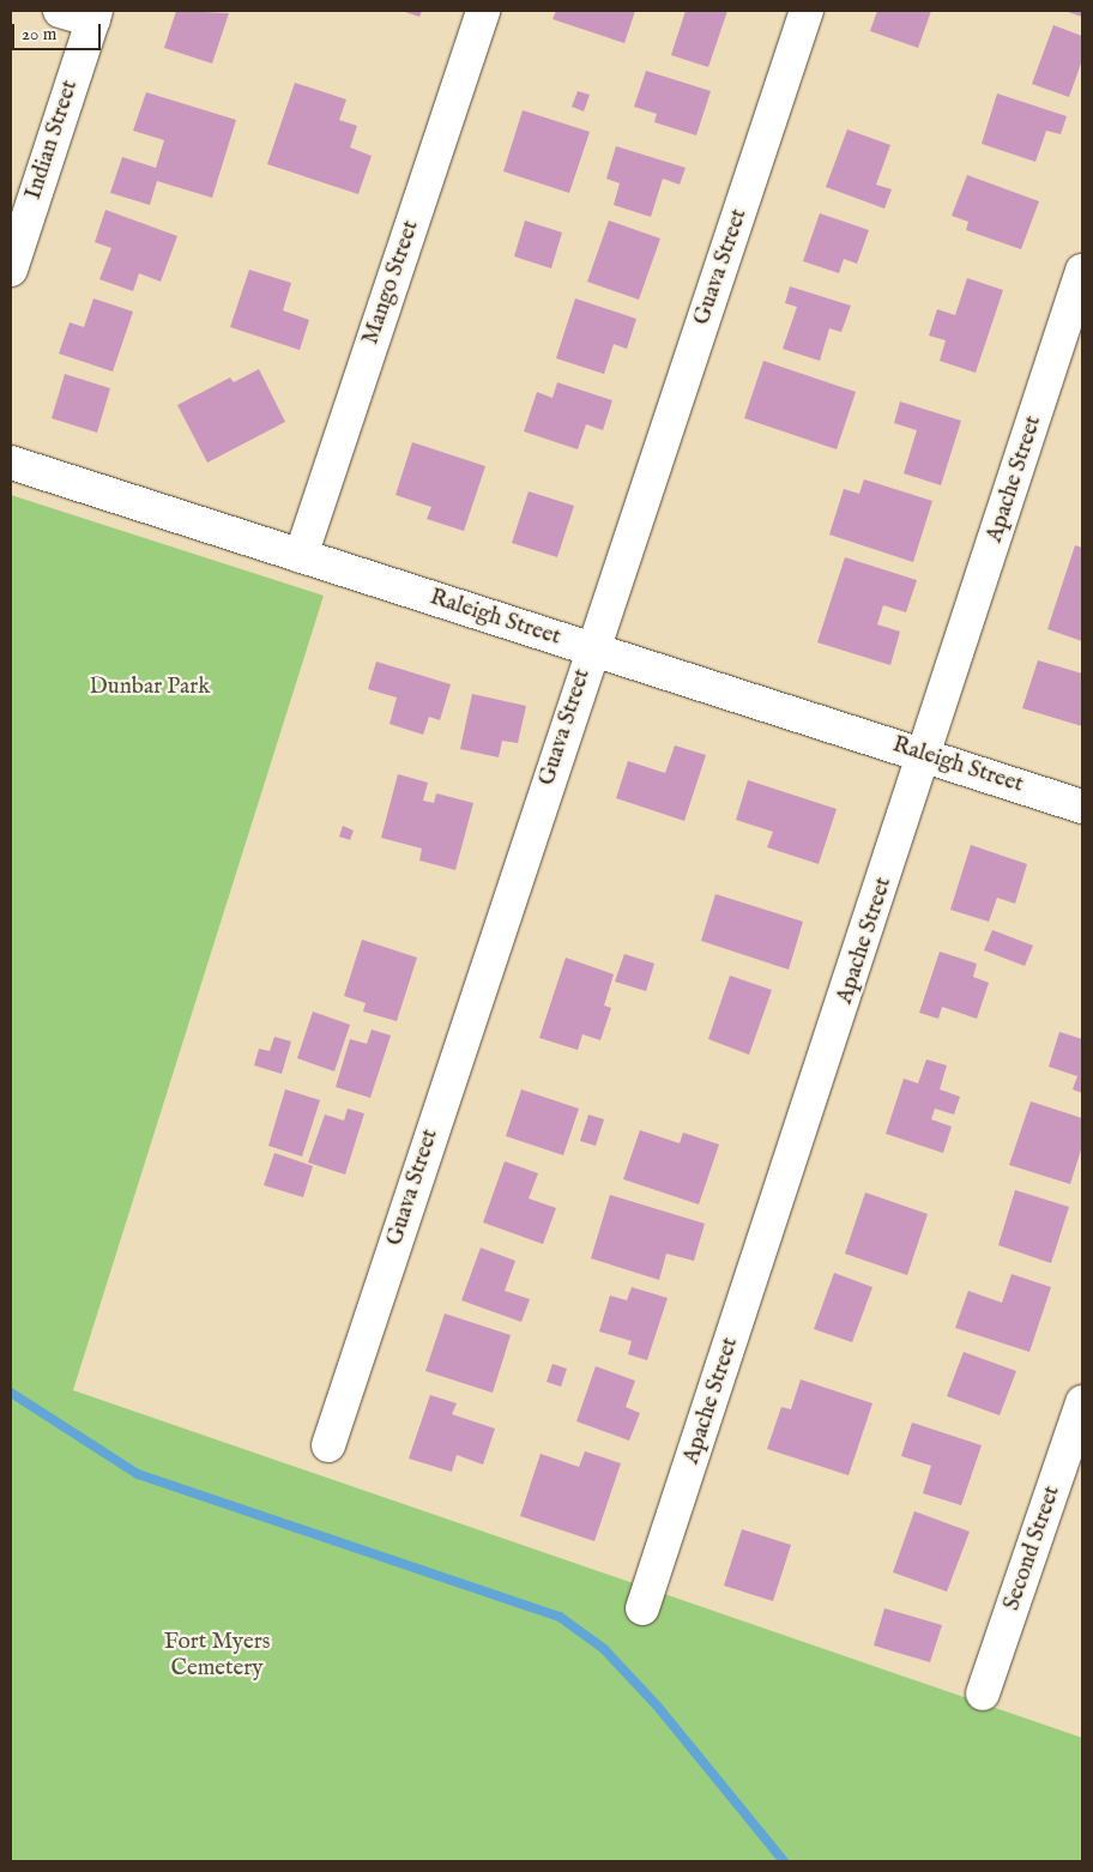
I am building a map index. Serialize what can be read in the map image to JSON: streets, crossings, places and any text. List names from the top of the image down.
{
  "streets": {
    "street": [
      "Indian Street",
      "Guava Street",
      "Mango Street",
      "Apache Street",
      "Raleigh Street",
      "Second Street"
    ]
  },
  "crossings": [
    ["Guava Street", "Raleigh Street"],
    ["Mango Street", "Raleigh Street"],
    ["Apache Street", "Raleigh Street"]
  ],
  "parks": ["Dunbar Park", "Fort Myers Cemetery"],
  "scale_bar": "20 m"
}
